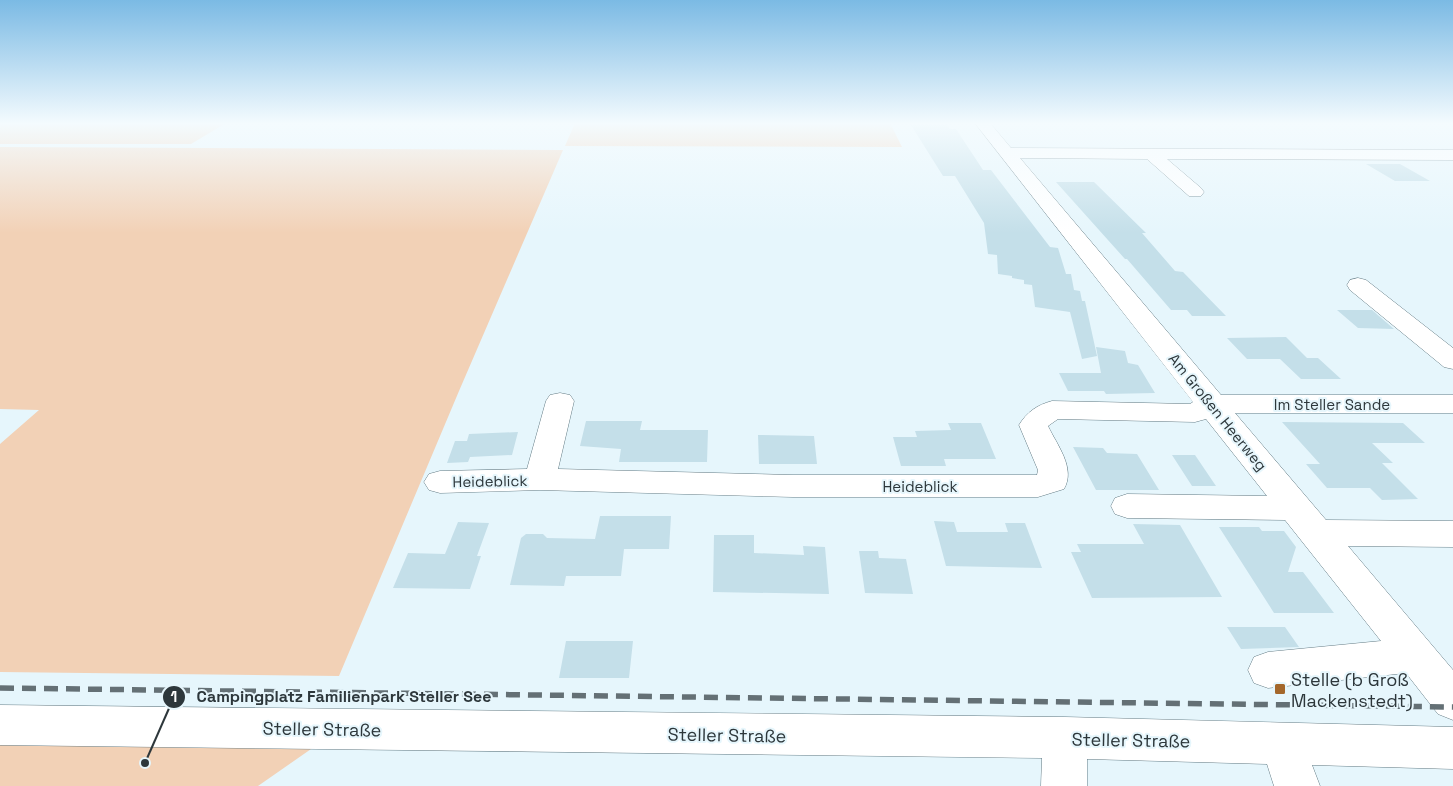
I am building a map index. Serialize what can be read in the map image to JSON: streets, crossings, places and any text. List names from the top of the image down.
{
  "streets": {
    "street": [
      "Im Steller Sande",
      "Am Großen Heerweg",
      "Heideblick",
      "Steller Straße"
    ]
  },
  "crossings": [
    ["Im Steller Sande", "Am Großen Heerweg"],
    ["Im Steller Sande", "Heideblick"],
    ["Am Großen Heerweg", "Heideblick"]
  ],
  "places": {
    "transit": ["Stelle (b Groß Mackenstedt)"],
    "other": ["Campingplatz Familienpark Steller See"]
  }
}
